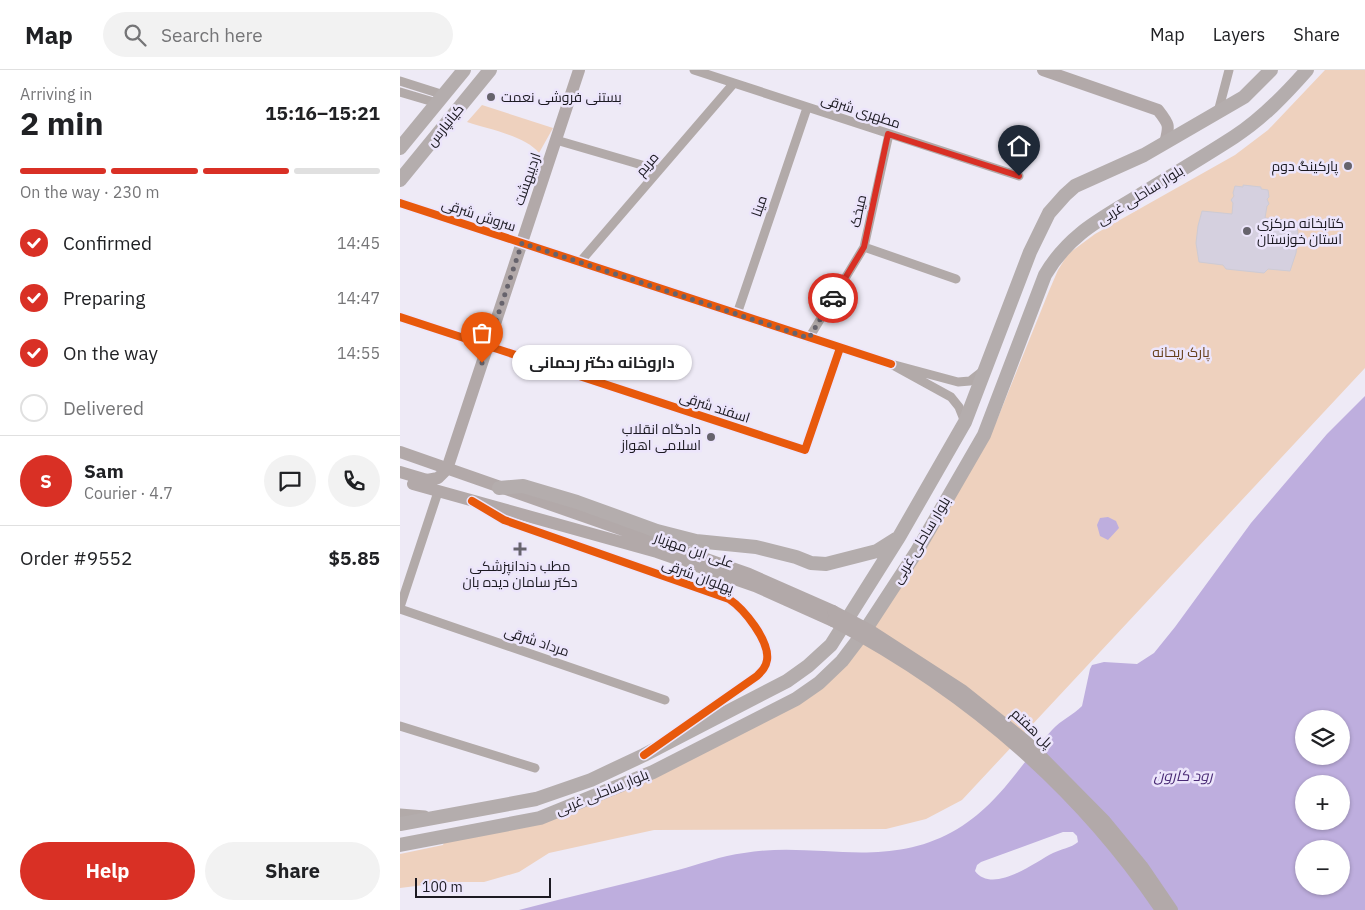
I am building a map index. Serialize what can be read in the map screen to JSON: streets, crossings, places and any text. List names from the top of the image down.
{
  "streets": {
    "main road": [
      "کیانپارس",
      "اردیبهشت",
      "بلوار ساحلی غربی",
      "علی ابن مهزیار",
      "پهلوان شرقی",
      "پل هفتم"
    ],
    "street": [
      "مطهری شرقی",
      "مریم",
      "مینا",
      "میخک",
      "سروش شرقی",
      "اسفند شرقی",
      "مرداد شرقی"
    ]
  },
  "crossings": [
    ["مطهری شرقی", "مریم"],
    ["مطهری شرقی", "مینا"],
    ["مطهری شرقی", "میخک"],
    ["مریم", "سروش شرقی"],
    ["اردیبهشت", "سروش شرقی"],
    ["اردیبهشت", "اسفند شرقی"],
    ["اردیبهشت", "پهلوان شرقی"],
    ["بلوار ساحلی غربی", "پهلوان شرقی"],
    ["مینا", "سروش شرقی"],
    ["میخک", "سروش شرقی"],
    ["سروش شرقی", "اسفند شرقی"],
    ["علی ابن مهزیار", "پهلوان شرقی"],
    ["علی ابن مهزیار", "پل هفتم"],
    ["پهلوان شرقی", "پل هفتم"]
  ],
  "water": ["رود کارون"],
  "parks": ["پارک ریحانه"],
  "places": {
    "other": [
      "بستنی فروشی نعمت",
      "پارکینگ دوم",
      "کتابخانه مرکزی استان خوزستان",
      "داروخانه دکتر رحمانی",
      "دادگاه انقلاب اسلامی اهواز"
    ],
    "health": ["مطب دندانپزشکی دکتر سامان دیده بان"]
  },
  "scale_bar": "100 m",
  "page": {
    "header": "Map",
    "search": "Search here",
    "nav": ["Map", "Layers", "Share"],
    "heading": ["2 min", "Arriving in", "15:16–15:21"],
    "panel": [
      "Sam",
      "Courier · 4.7",
      "Order #9552",
      "$5.85"
    ],
    "bar": "On the way · 230 m",
    "list": [
      ["Confirmed", "14:45"],
      ["Preparing", "14:47"],
      ["On the way", "14:55"],
      "Delivered"
    ],
    "bubble": "داروخانه دکتر رحمانی",
    "round": "S",
    "map_buttons": ["+", "−"],
    "buttons": ["Help", "Share"],
    "scale": "100 m"
  }
}
